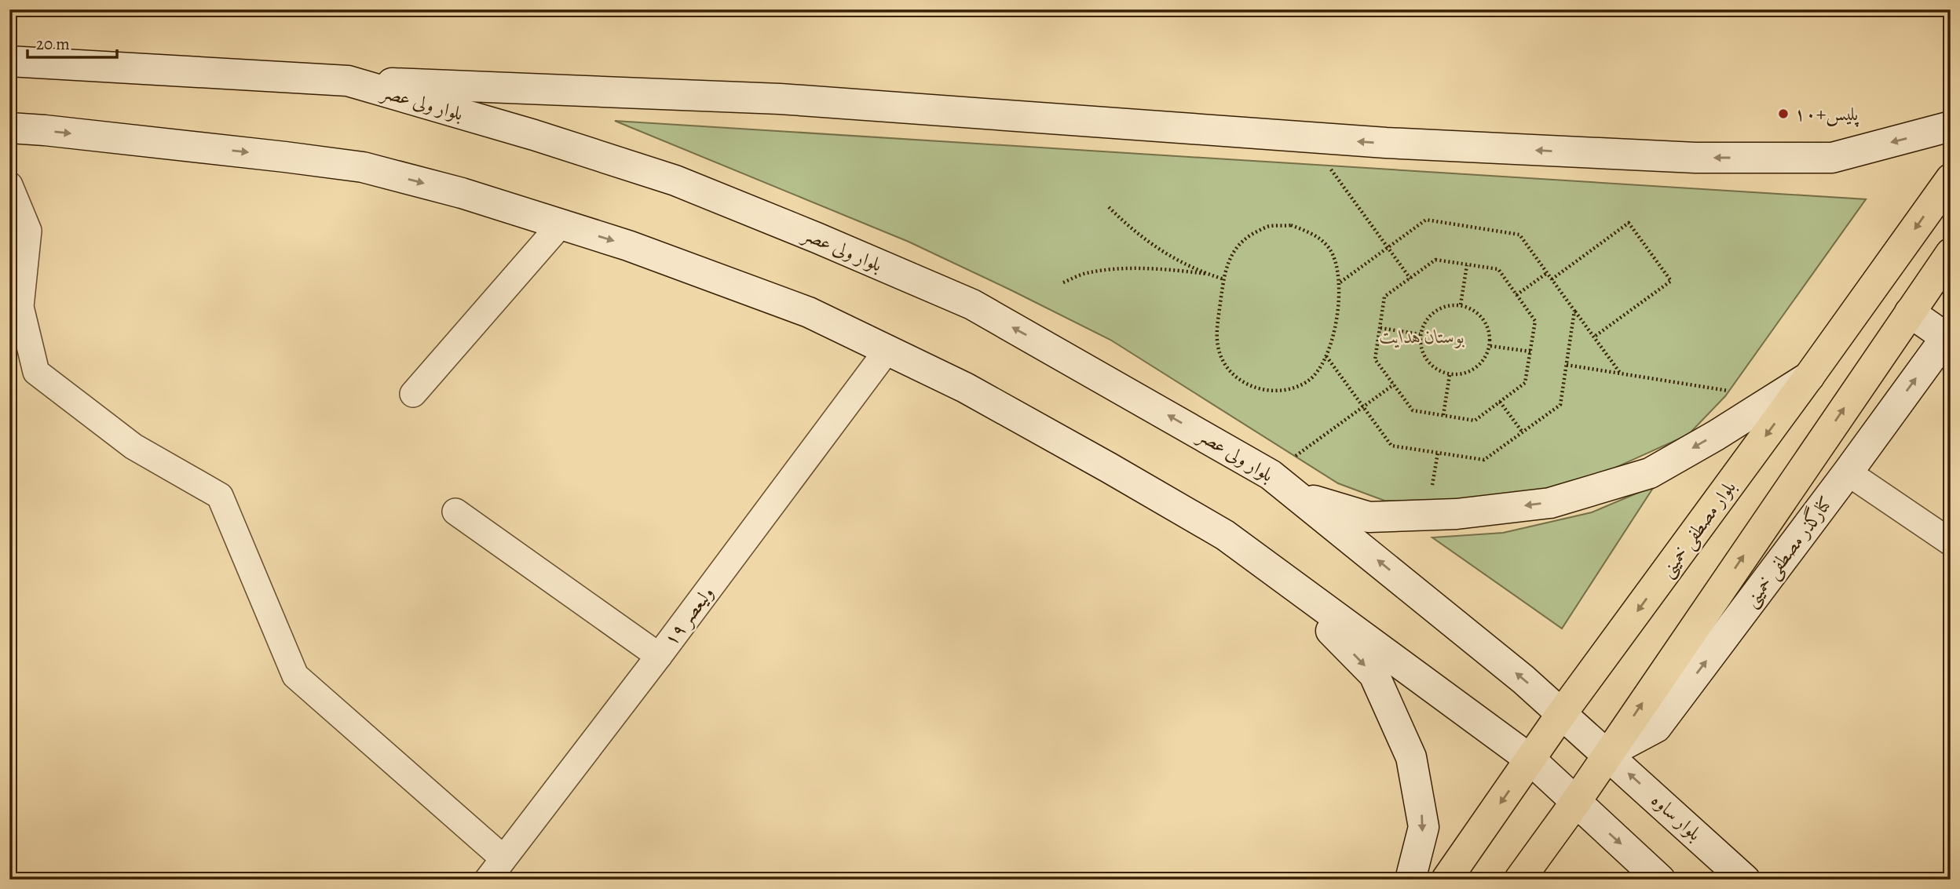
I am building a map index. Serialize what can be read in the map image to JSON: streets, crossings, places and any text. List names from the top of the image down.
{
  "streets": {
    "main road": [
      "بلوار ولی عصر",
      "بلوار مصطفی خمینی",
      "کنارگذر مصطفی خمینی",
      "بلوار ساوه"
    ],
    "street": ["ولیعصر ۱۹"]
  },
  "crossings": [
    ["بلوار ولی عصر", "بلوار مصطفی خمینی"],
    ["بلوار ولی عصر", "بلوار ساوه"],
    ["بلوار مصطفی خمینی", "بلوار ساوه"],
    ["کنارگذر مصطفی خمینی", "بلوار ساوه"]
  ],
  "parks": ["بوستان هدایت"],
  "places": ["پلیس+۱۰"],
  "scale_bar": "20 m"
}
